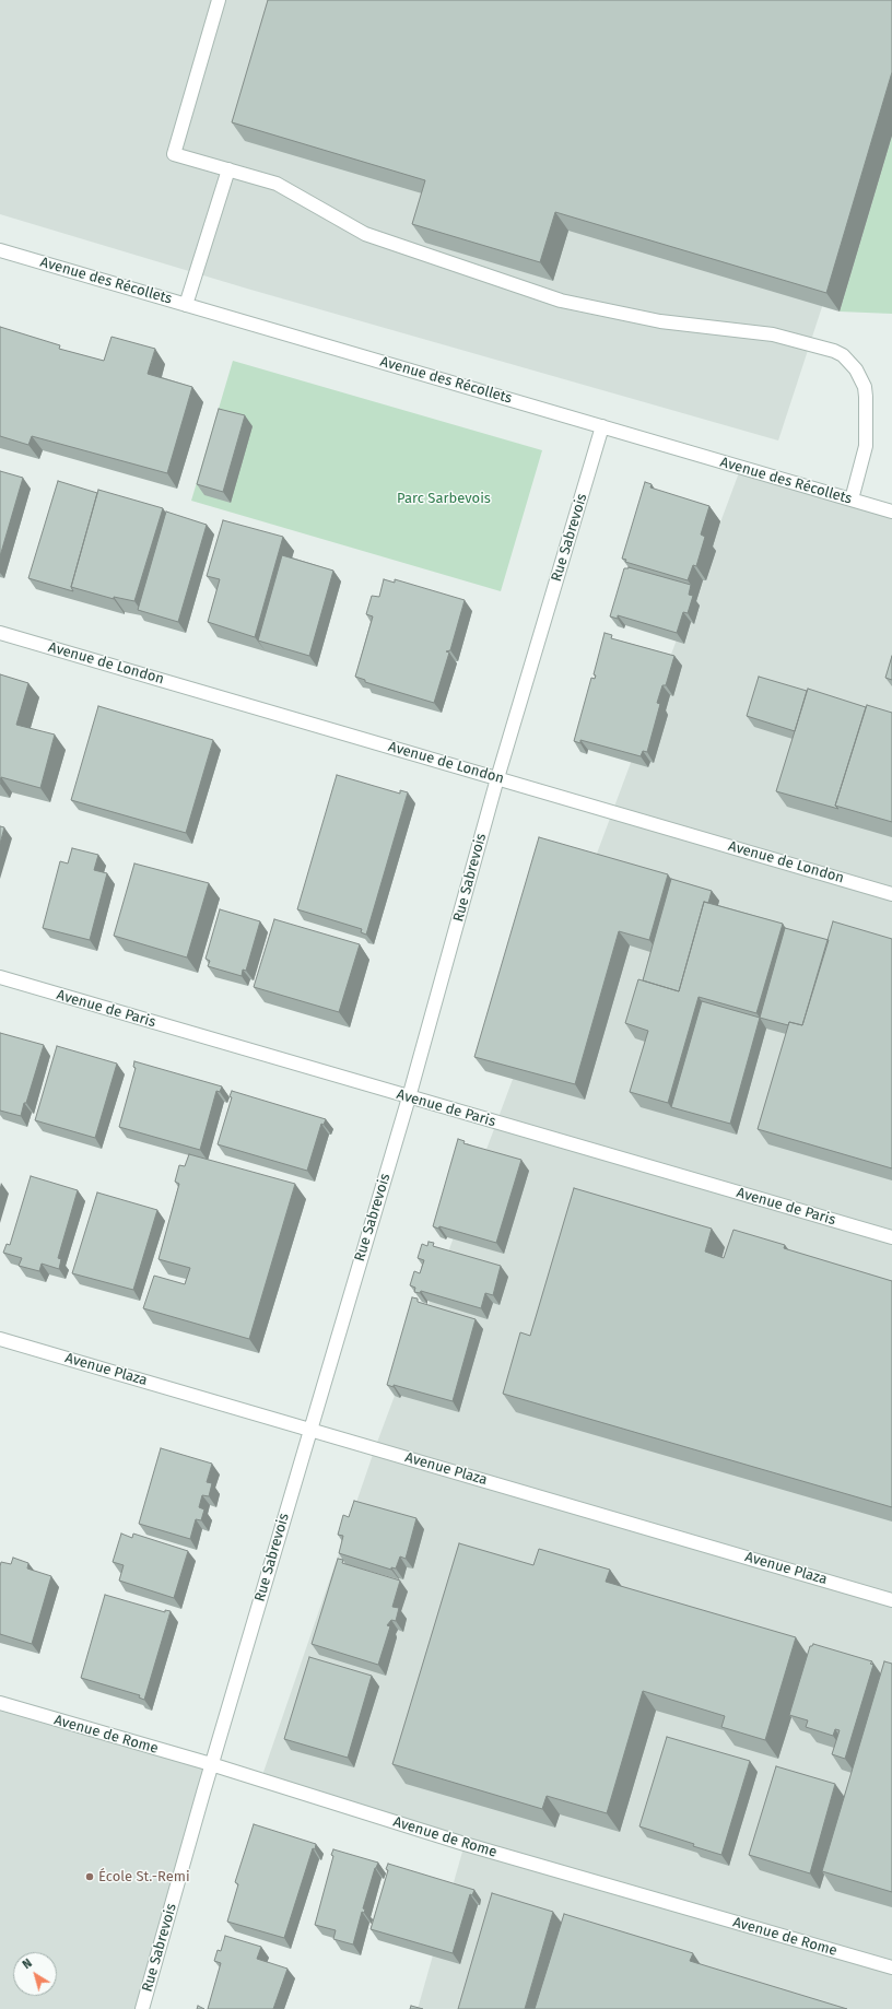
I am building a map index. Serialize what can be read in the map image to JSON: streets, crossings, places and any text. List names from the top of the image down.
{
  "streets": {
    "street": [
      "Avenue des Récollets",
      "Rue Sabrevois",
      "Avenue de London",
      "Avenue de Paris",
      "Avenue Plaza",
      "Avenue de Rome"
    ]
  },
  "crossings": [
    ["Avenue des Récollets", "Rue Sabrevois"],
    ["Rue Sabrevois", "Avenue de London"],
    ["Rue Sabrevois", "Avenue de Paris"],
    ["Rue Sabrevois", "Avenue Plaza"],
    ["Rue Sabrevois", "Avenue de Rome"]
  ],
  "parks": ["Parc Sarbevois"],
  "places": ["École St.-Remi"],
  "north": "top left"
}
